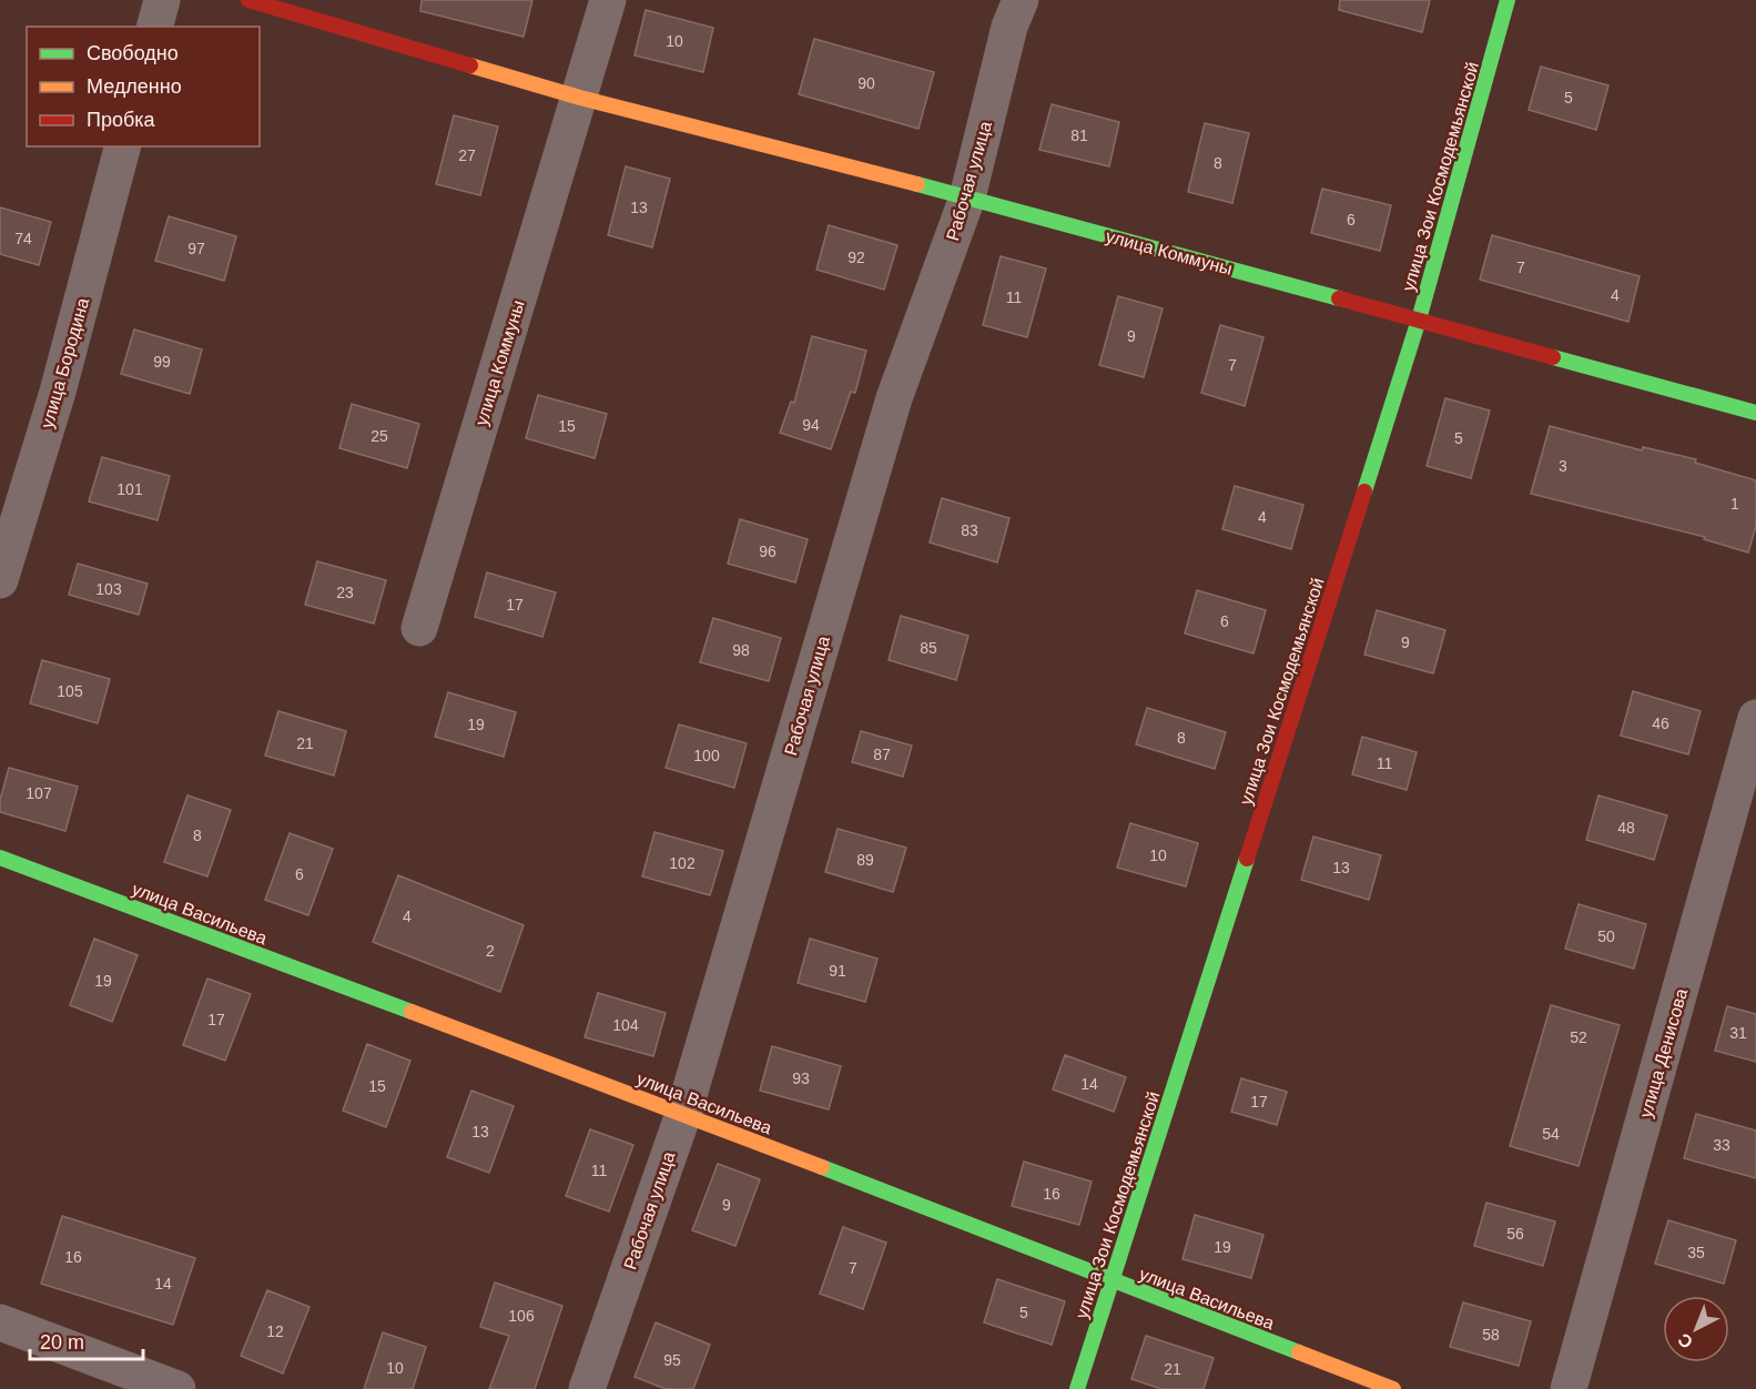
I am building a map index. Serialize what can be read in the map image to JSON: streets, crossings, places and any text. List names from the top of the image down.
{
  "streets": {
    "street": [
      "улица Зои Космодемьянской",
      "Рабочая улица",
      "улица Коммуны",
      "улица Бородина",
      "улица Васильева",
      "улица Денисова"
    ]
  },
  "crossings": [
    ["улица Зои Космодемьянской", "улица Коммуны"],
    ["улица Зои Космодемьянской", "улица Васильева"],
    ["Рабочая улица", "улица Коммуны"],
    ["Рабочая улица", "улица Васильева"]
  ],
  "house_numbers": [
    "10",
    "90",
    "5",
    "81",
    "27",
    "8",
    "13",
    "6",
    "74",
    "97",
    "92",
    "7",
    "4",
    "11",
    "9",
    "99",
    "7",
    "94",
    "15",
    "25",
    "5",
    "3",
    "101",
    "1",
    "4",
    "83",
    "96",
    "103",
    "23",
    "17",
    "6",
    "9",
    "85",
    "98",
    "105",
    "46",
    "19",
    "8",
    "21",
    "87",
    "100",
    "11",
    "107",
    "48",
    "8",
    "10",
    "89",
    "102",
    "13",
    "6",
    "4",
    "50",
    "2",
    "91",
    "19",
    "17",
    "104",
    "31",
    "52",
    "93",
    "14",
    "15",
    "17",
    "13",
    "54",
    "33",
    "11",
    "16",
    "9",
    "56",
    "19",
    "35",
    "16",
    "7",
    "14",
    "5",
    "106",
    "12",
    "58",
    "95",
    "10",
    "21"
  ],
  "legend": ["Свободно", "Медленно", "Пробка"],
  "scale_bar": "20 m",
  "north": "bottom left"
}
